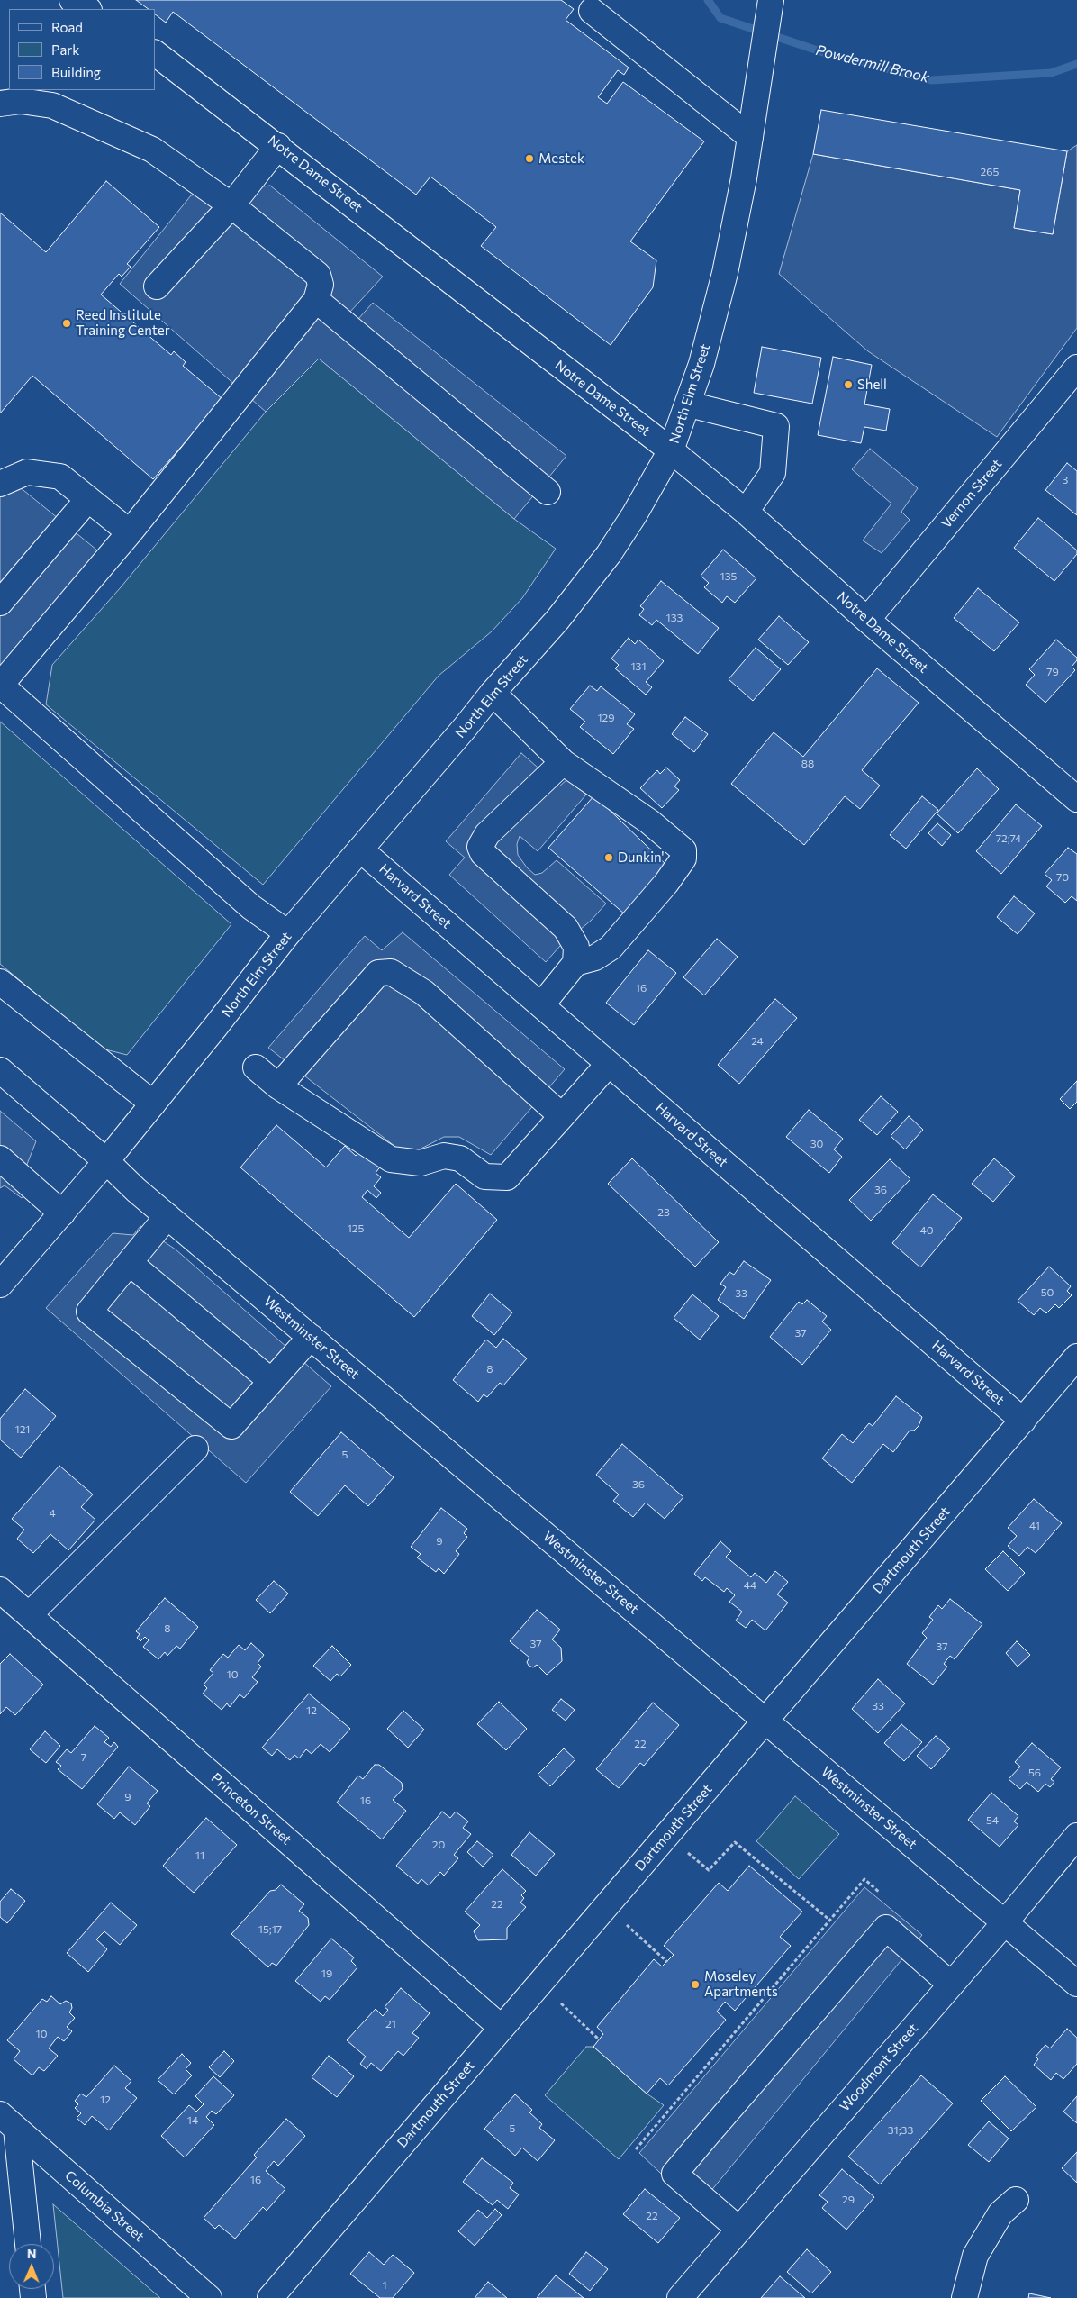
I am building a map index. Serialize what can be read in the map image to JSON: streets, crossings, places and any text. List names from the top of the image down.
{
  "streets": {
    "main road": [
      "Notre Dame Street",
      "North Elm Street",
      "Vernon Street",
      "Harvard Street",
      "Westminster Street",
      "Dartmouth Street",
      "Princeton Street",
      "Woodmont Street",
      "Columbia Street"
    ]
  },
  "crossings": [
    ["Notre Dame Street", "North Elm Street"],
    ["Notre Dame Street", "Vernon Street"],
    ["North Elm Street", "Harvard Street"],
    ["North Elm Street", "Westminster Street"],
    ["Harvard Street", "Dartmouth Street"],
    ["Westminster Street", "Dartmouth Street"],
    ["Westminster Street", "Woodmont Street"],
    ["Dartmouth Street", "Princeton Street"]
  ],
  "water": ["Powdermill Brook"],
  "places": [
    "Mestek",
    "Reed Institute Training Center",
    "Shell",
    "Dunkin'",
    "Moseley Apartments"
  ],
  "house_numbers": [
    "265",
    "3",
    "135",
    "133",
    "131",
    "79",
    "129",
    "88",
    "72;74",
    "70",
    "16",
    "24",
    "30",
    "36",
    "23",
    "125",
    "40",
    "50",
    "33",
    "37",
    "8",
    "121",
    "5",
    "36",
    "4",
    "41",
    "9",
    "44",
    "8",
    "37",
    "37",
    "10",
    "33",
    "12",
    "22",
    "7",
    "56",
    "9",
    "16",
    "54",
    "20",
    "11",
    "22",
    "15;17",
    "19",
    "21",
    "10",
    "12",
    "14",
    "5",
    "31;33",
    "16",
    "29",
    "22",
    "1"
  ],
  "legend": ["Road", "Park", "Building"],
  "north": "top"
}
